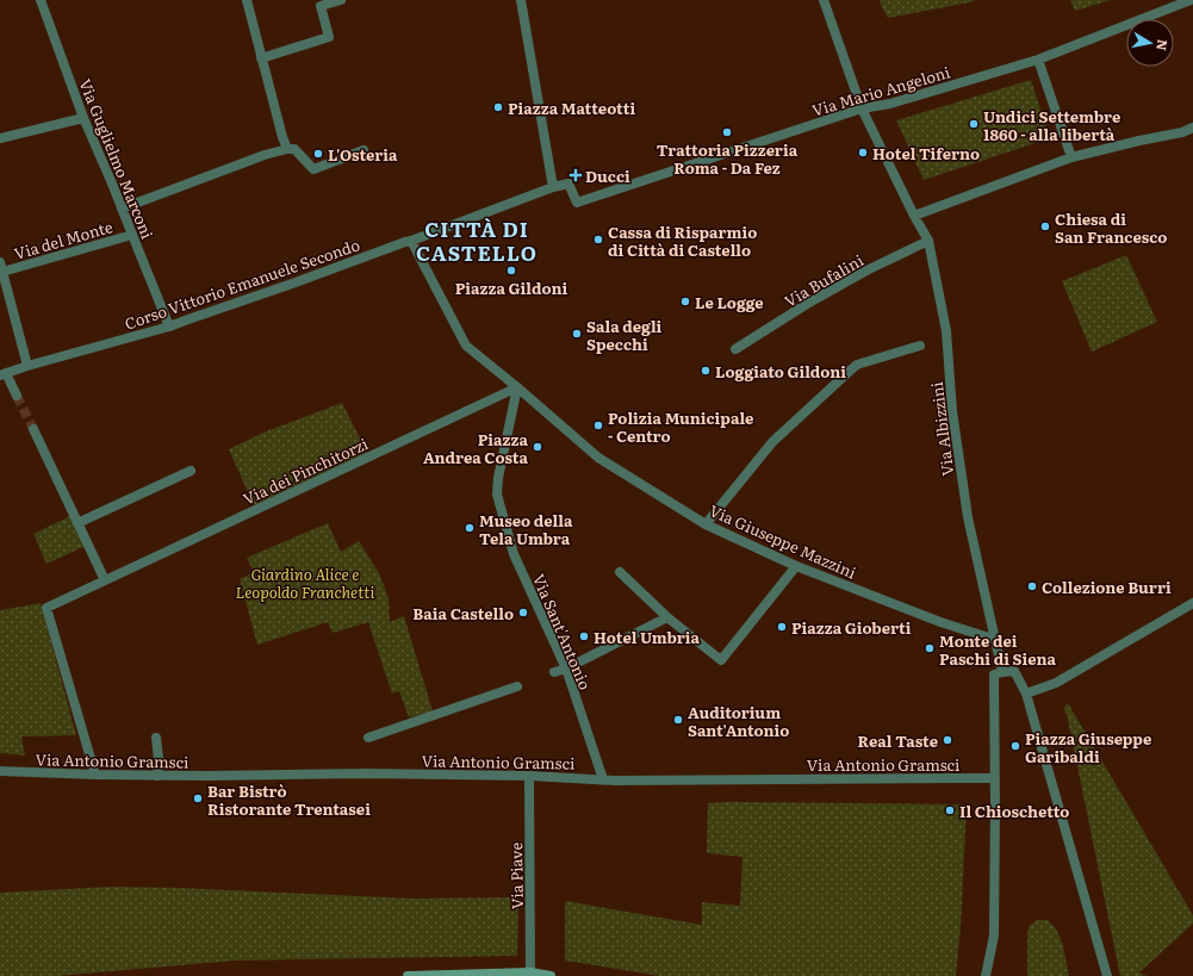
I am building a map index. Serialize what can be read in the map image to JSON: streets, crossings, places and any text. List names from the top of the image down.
{
  "streets": {
    "street": [
      "Via Mario Angeloni",
      "Via Guglielmo Marconi",
      "Via del Monte",
      "Via Bufalini",
      "Corso Vittorio Emanuele Secondo",
      "Via Albizzini",
      "Via dei Pinchitorzi",
      "Via Giuseppe Mazzini",
      "Via Sant'Antonio",
      "Via Antonio Gramsci",
      "Via Piave"
    ]
  },
  "crossings": [
    ["Via Mario Angeloni", "Corso Vittorio Emanuele Secondo"],
    ["Via Mario Angeloni", "Via Albizzini"],
    ["Via Guglielmo Marconi", "Via del Monte"],
    ["Via Guglielmo Marconi", "Corso Vittorio Emanuele Secondo"],
    ["Via Bufalini", "Via Albizzini"],
    ["Corso Vittorio Emanuele Secondo", "Via Giuseppe Mazzini"],
    ["Via Albizzini", "Via Giuseppe Mazzini"],
    ["Via dei Pinchitorzi", "Via Giuseppe Mazzini"],
    ["Via dei Pinchitorzi", "Via Sant'Antonio"],
    ["Via dei Pinchitorzi", "Via Antonio Gramsci"],
    ["Via Giuseppe Mazzini", "Via Sant'Antonio"],
    ["Via Sant'Antonio", "Via Antonio Gramsci"],
    ["Via Antonio Gramsci", "Via Piave"]
  ],
  "districts": ["CITTÀ DI CASTELLO"],
  "parks": ["Giardino Alice e Leopoldo Franchetti"],
  "places": {
    "other": [
      "Piazza Matteotti",
      "Undici Settembre 1860 - alla libertà",
      "Trattoria Pizzeria Roma - Da Fez",
      "Hotel Tiferno",
      "L'Osteria",
      "Chiesa di San Francesco",
      "Cassa di Risparmio di Città di Castello",
      "Piazza Gildoni",
      "Le Logge",
      "Sala degli Specchi",
      "Loggiato Gildoni",
      "Polizia Municipale - Centro",
      "Piazza Andrea Costa",
      "Museo della Tela Umbra",
      "Collezione Burri",
      "Baia Castello",
      "Piazza Gioberti",
      "Hotel Umbria",
      "Monte dei Paschi di Siena",
      "Auditorium Sant'Antonio",
      "Real Taste",
      "Piazza Giuseppe Garibaldi",
      "Bar Bistrò Ristorante Trentasei",
      "Il Chioschetto"
    ],
    "health": ["Ducci"]
  },
  "north": "right"
}
